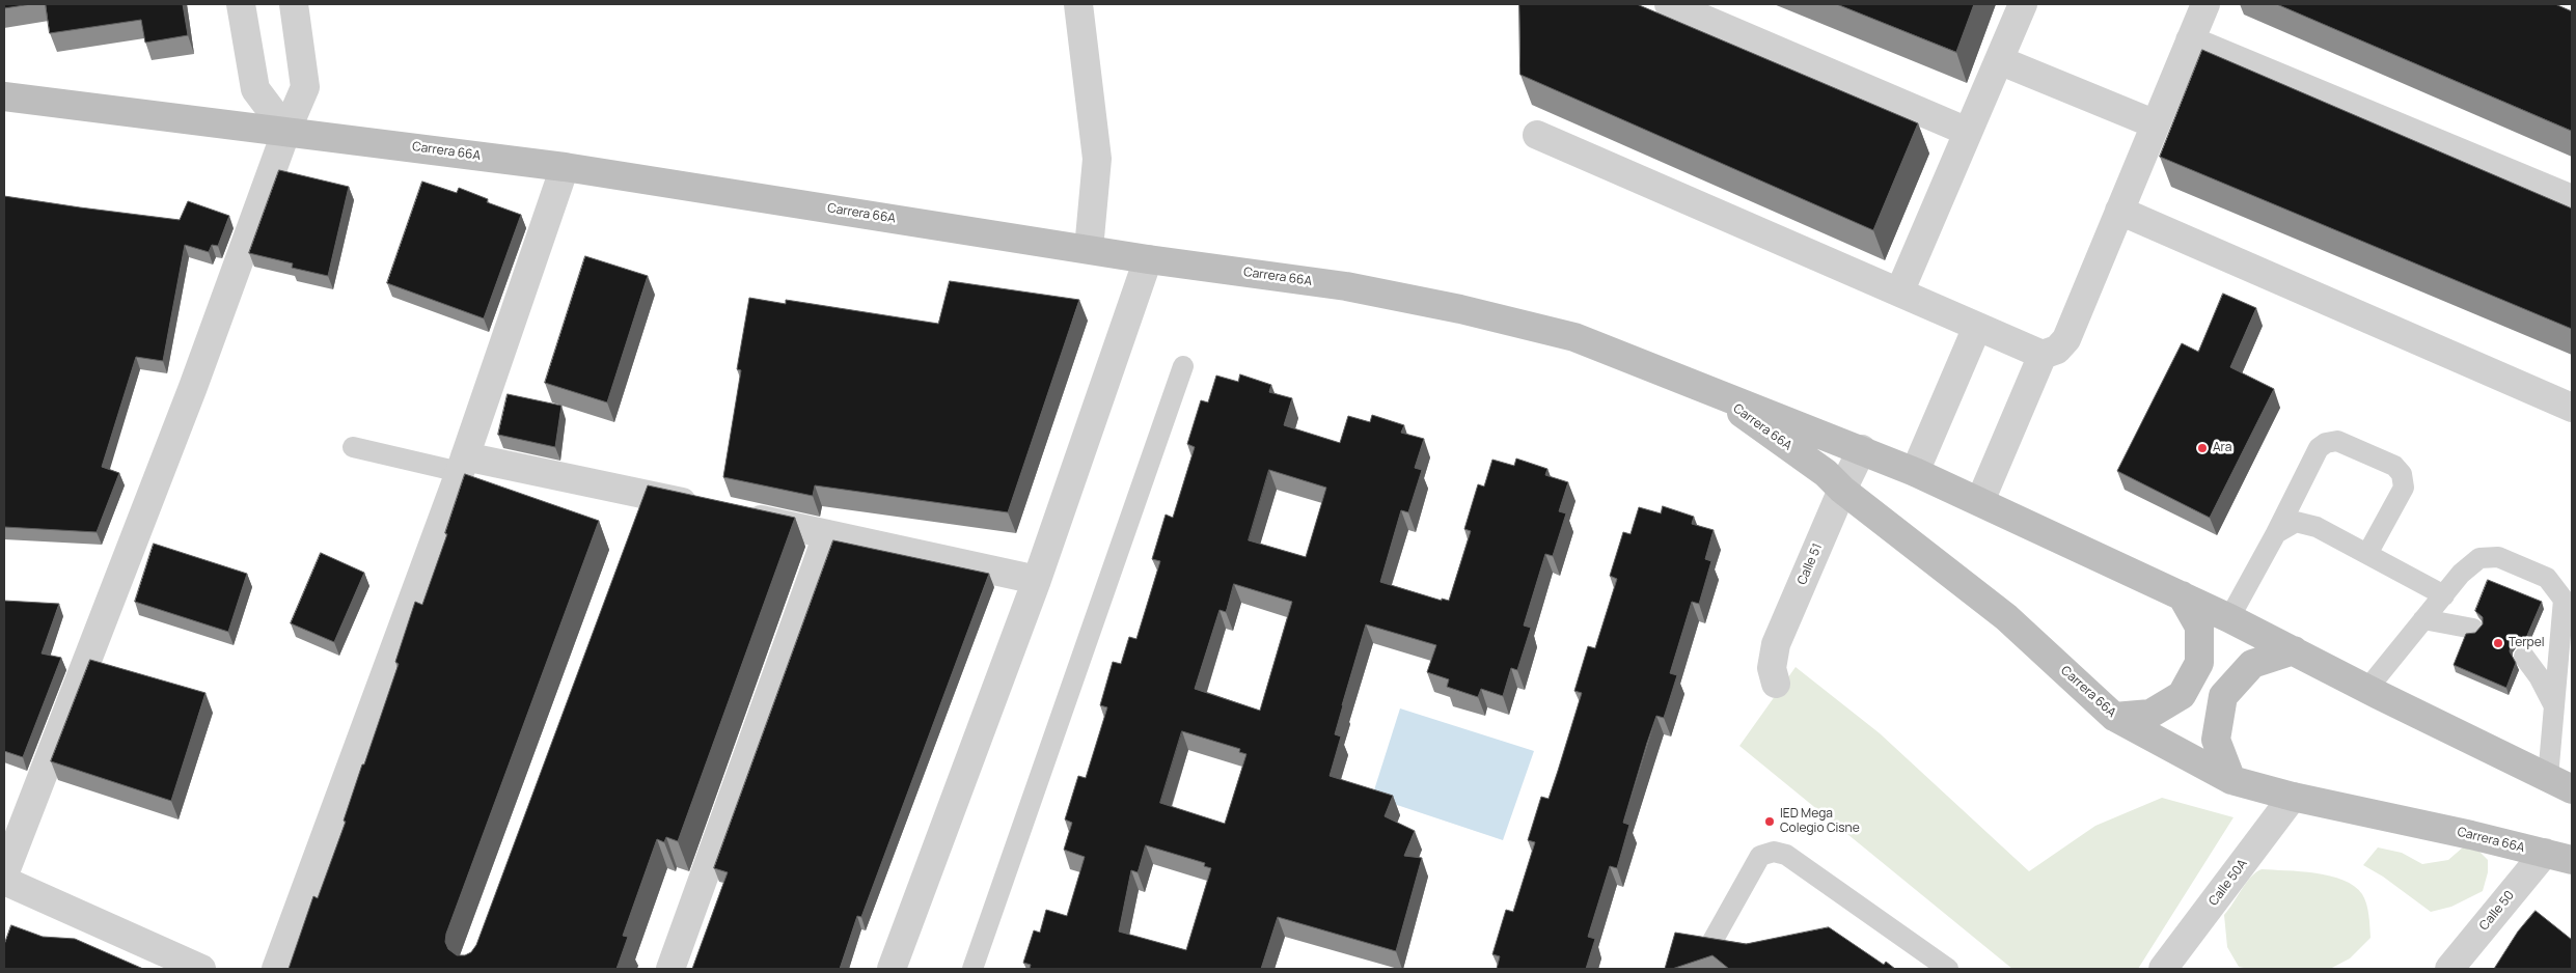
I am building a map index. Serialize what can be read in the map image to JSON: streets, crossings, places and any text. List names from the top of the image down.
{
  "streets": {
    "street": [
      "Carrera 66A",
      "Calle 51",
      "Calle 50A",
      "Calle 50"
    ]
  },
  "crossings": [
    ["Carrera 66A", "Calle 51"],
    ["Carrera 66A", "Calle 50A"],
    ["Carrera 66A", "Calle 50"]
  ],
  "places": ["Ara", "Terpel", "IED Mega Colegio Cisne"]
}
